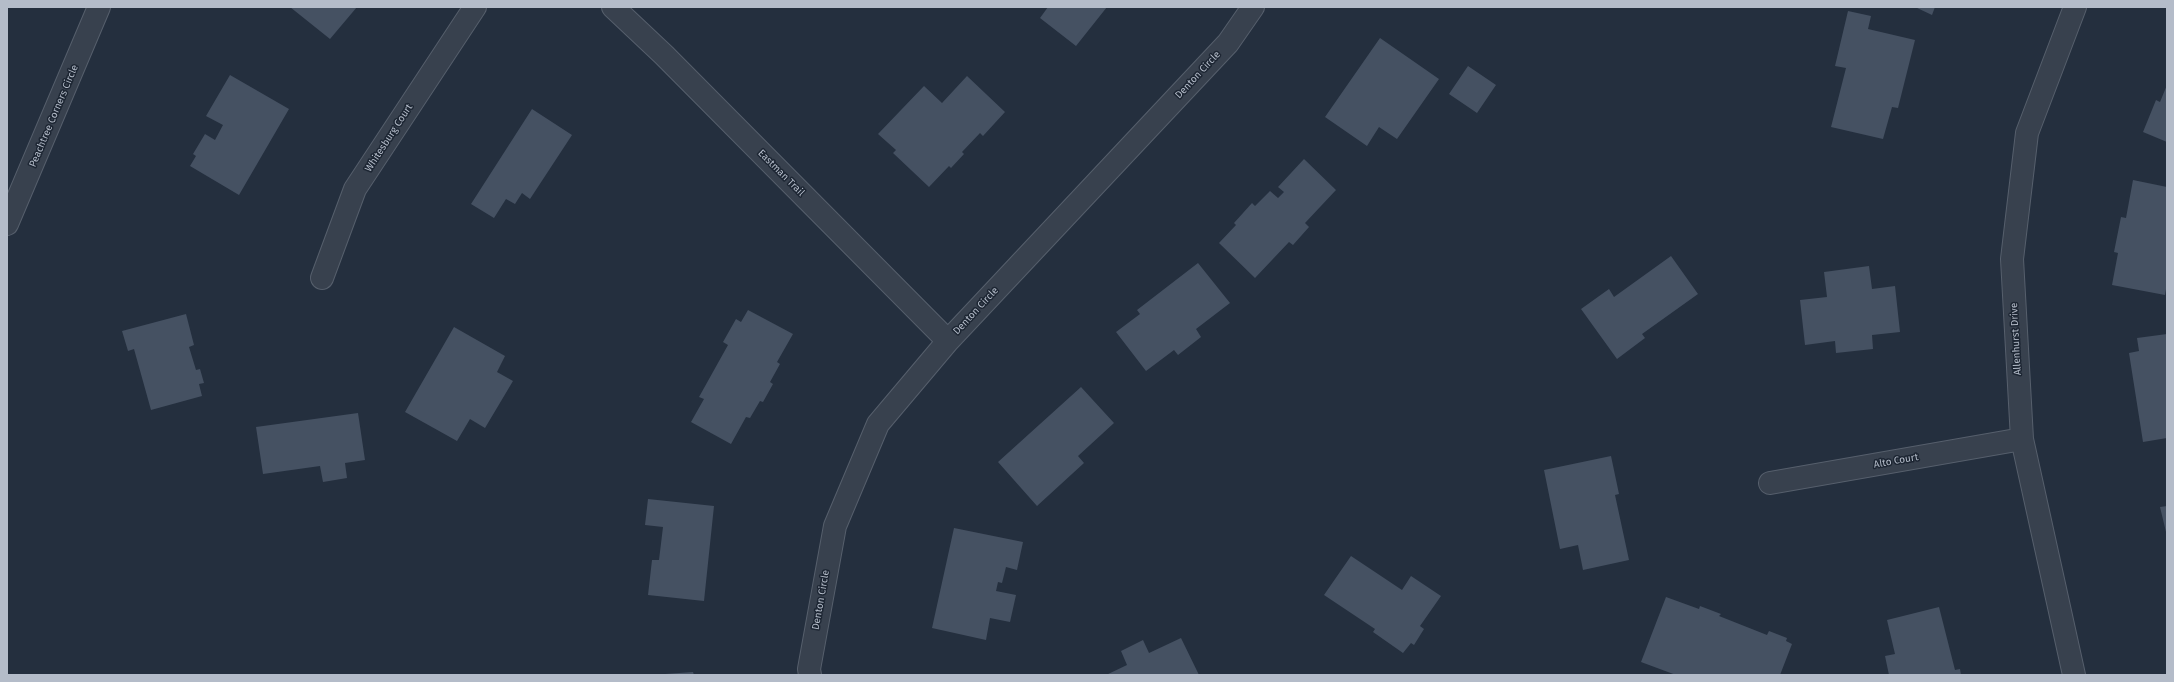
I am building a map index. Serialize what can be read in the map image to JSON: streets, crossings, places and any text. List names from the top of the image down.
{
  "streets": {
    "street": [
      "Denton Circle",
      "Peachtree Corners Circle",
      "Whitesburg Court",
      "Eastman Trail",
      "Allenhurst Drive",
      "Alto Court"
    ]
  },
  "crossings": [
    ["Denton Circle", "Eastman Trail"],
    ["Allenhurst Drive", "Alto Court"]
  ]
}
